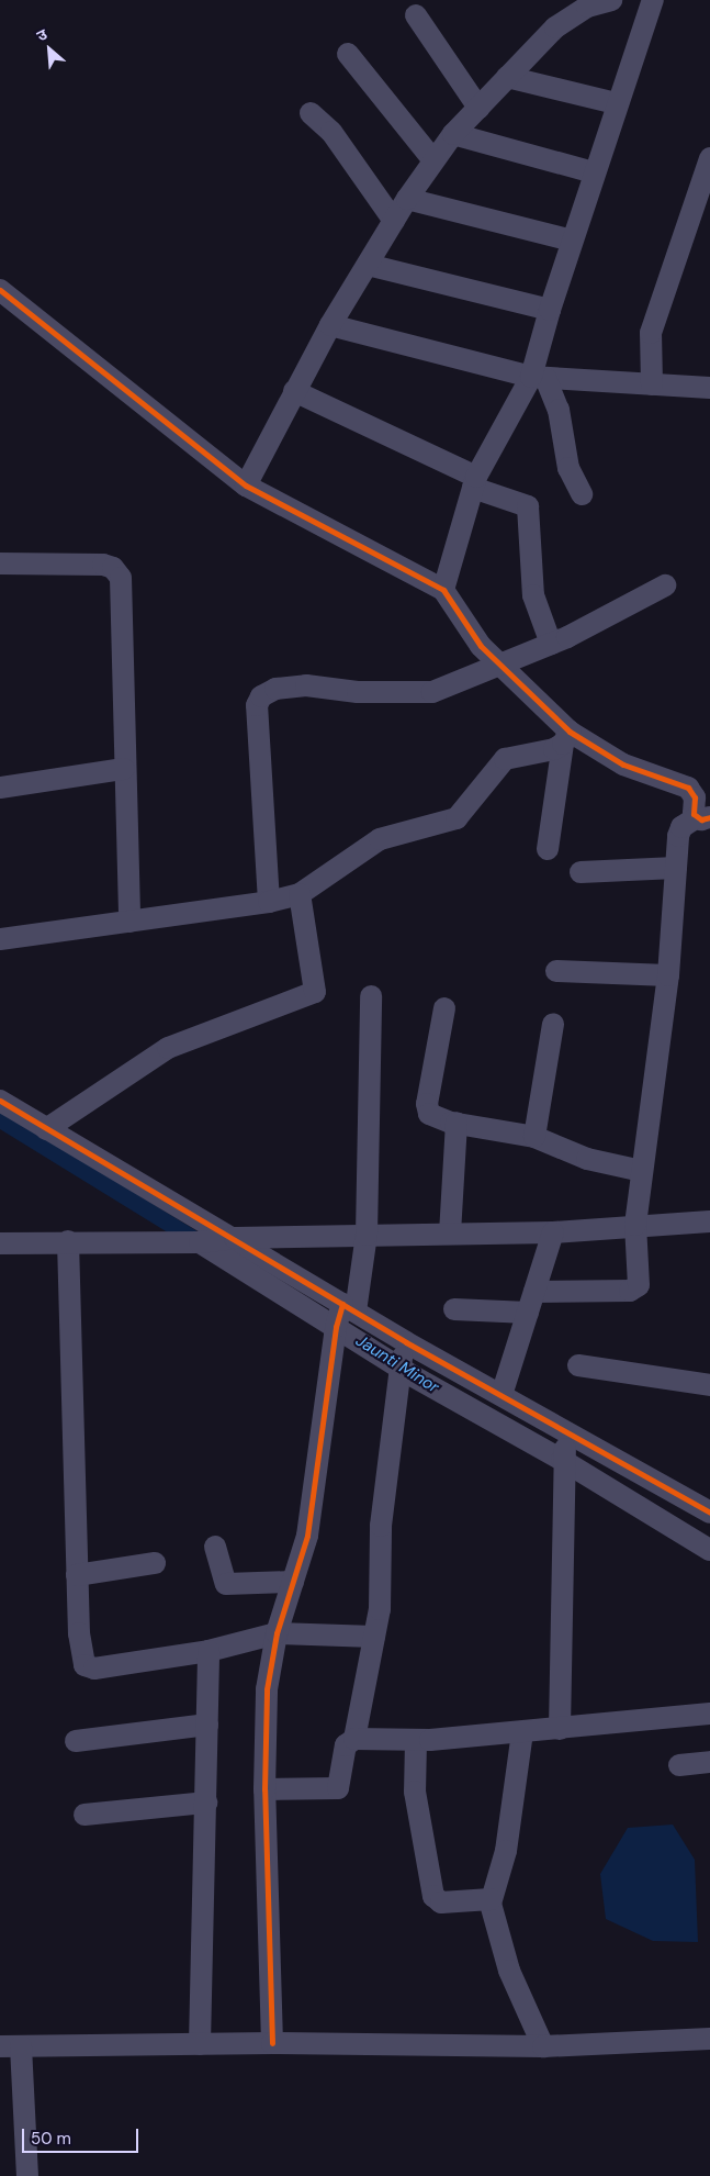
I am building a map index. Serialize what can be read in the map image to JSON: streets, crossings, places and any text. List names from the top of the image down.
{
  "water": ["Jaunti Minor"],
  "scale_bar": "50 m",
  "north": "top left"
}
